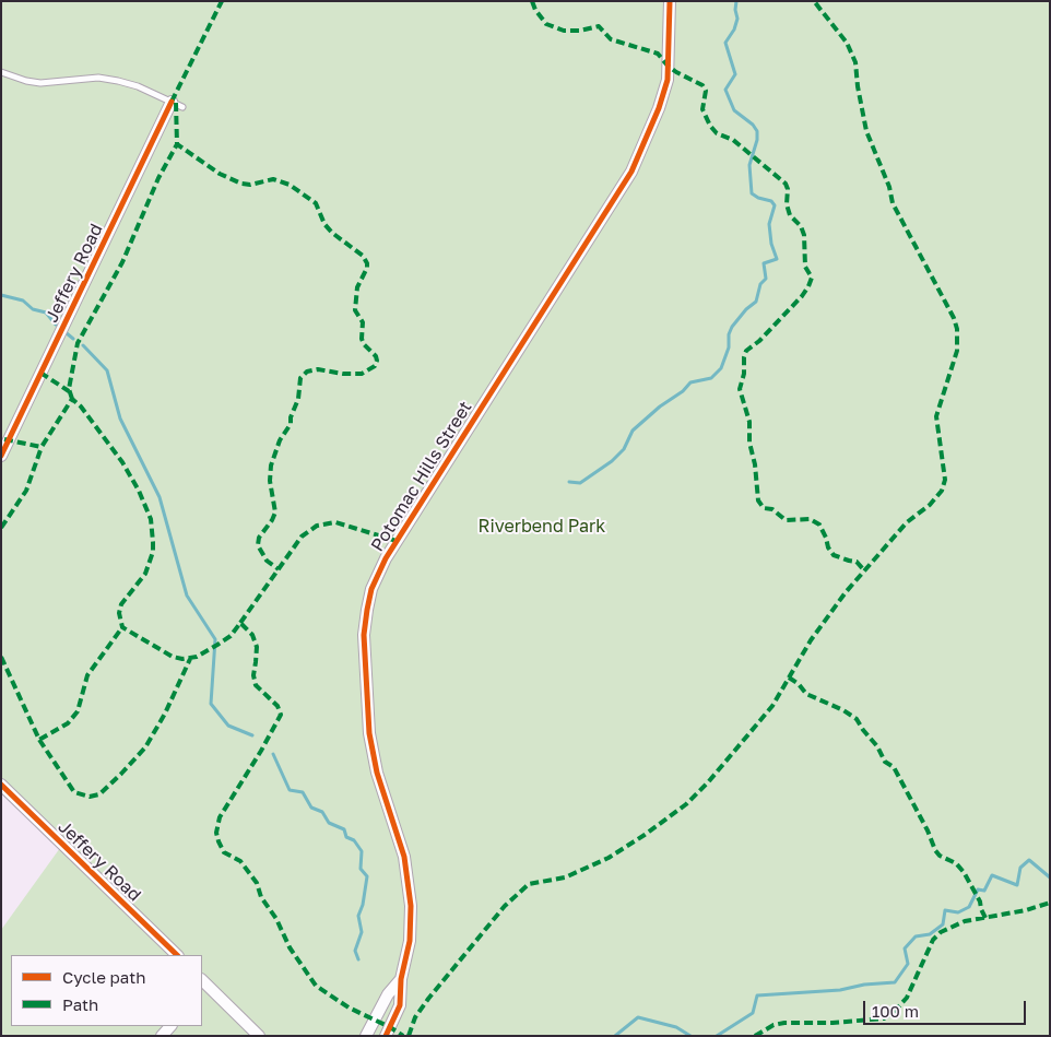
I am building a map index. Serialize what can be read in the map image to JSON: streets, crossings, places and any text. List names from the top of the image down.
{
  "streets": {
    "street": ["Jeffery Road", "Potomac Hills Street"]
  },
  "parks": ["Riverbend Park"],
  "legend": ["Cycle path", "Path"],
  "scale_bar": "100 m"
}
